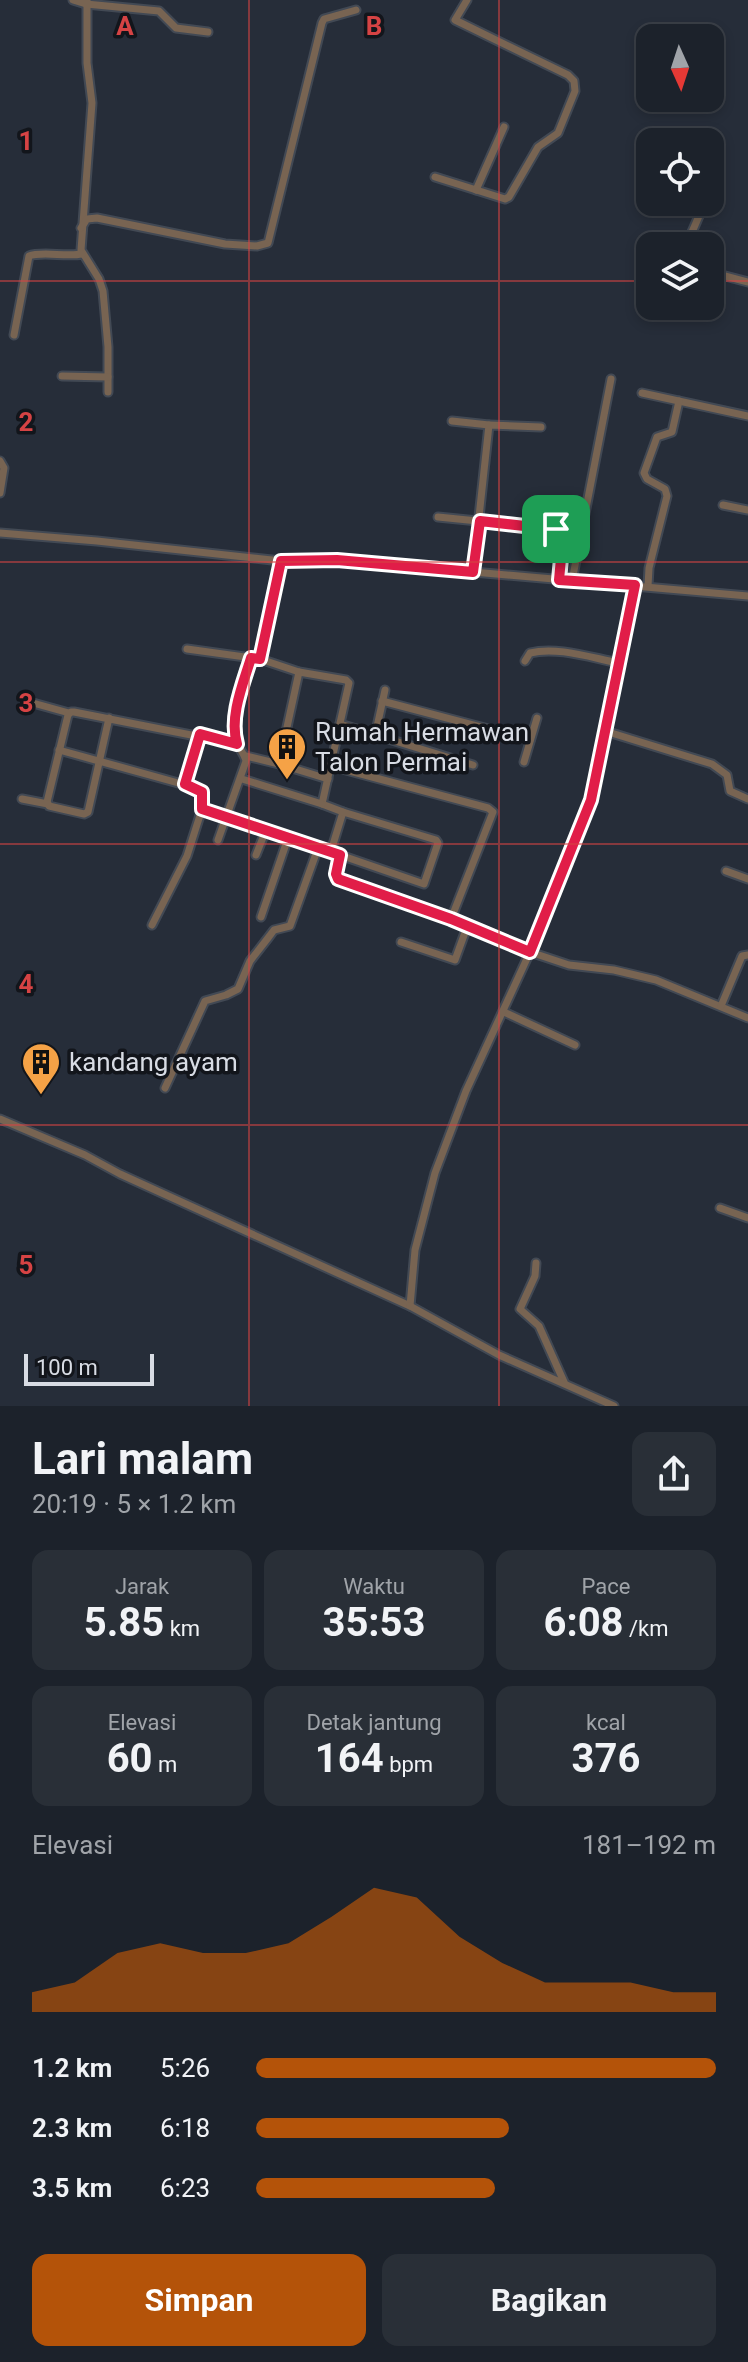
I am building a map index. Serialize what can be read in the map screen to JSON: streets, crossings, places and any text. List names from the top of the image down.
{
  "places": {
    "building": ["Rumah Hermawan Talon Permai", "kandang ayam"]
  },
  "scale_bar": "100 m",
  "north": "bottom",
  "page": {
    "scale": "100 m",
    "heading": ["Lari malam", "20:19 · 5 × 1.2 km"],
    "stats": [
      ["Jarak", "5.85 km"],
      ["Waktu", "35:53"],
      ["Pace", "6:08 /km"],
      ["Elevasi", "60 m"],
      ["Detak jantung", "164 bpm"],
      ["kcal", "376"]
    ],
    "chart": ["Elevasi", "181–192 m"],
    "list": [
      {
        "name": "1.2 km",
        "note": "5:26"
      },
      {
        "name": "2.3 km",
        "note": "6:18"
      },
      {
        "name": "3.5 km",
        "note": "6:23"
      }
    ],
    "buttons": ["Simpan", "Bagikan"]
  },
  "grid": {
    "columns": ["A", "B"],
    "rows": [
      "1",
      "2",
      "3",
      "4",
      "5"
    ]
  }
}
